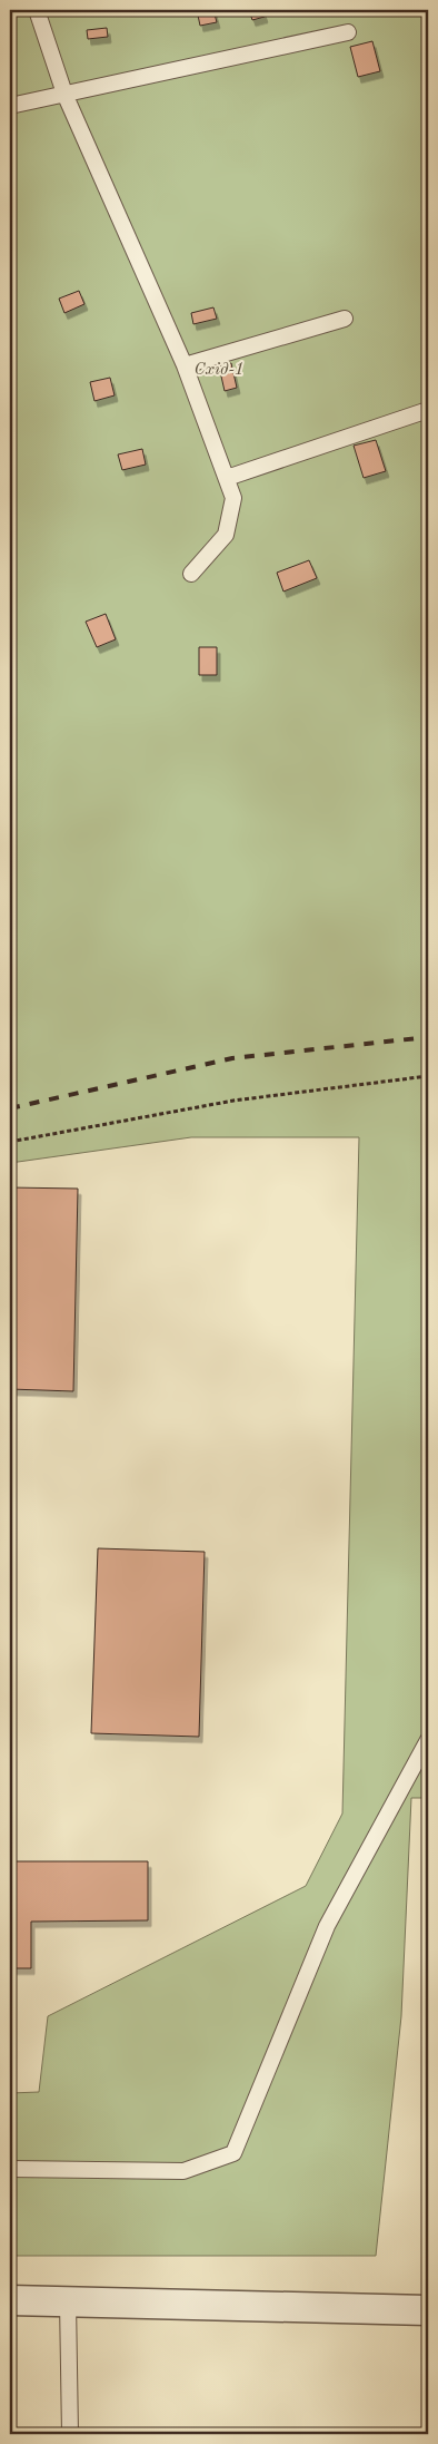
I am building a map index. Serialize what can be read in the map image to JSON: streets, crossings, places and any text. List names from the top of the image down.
{
  "parks": ["Схід-1"]
}
